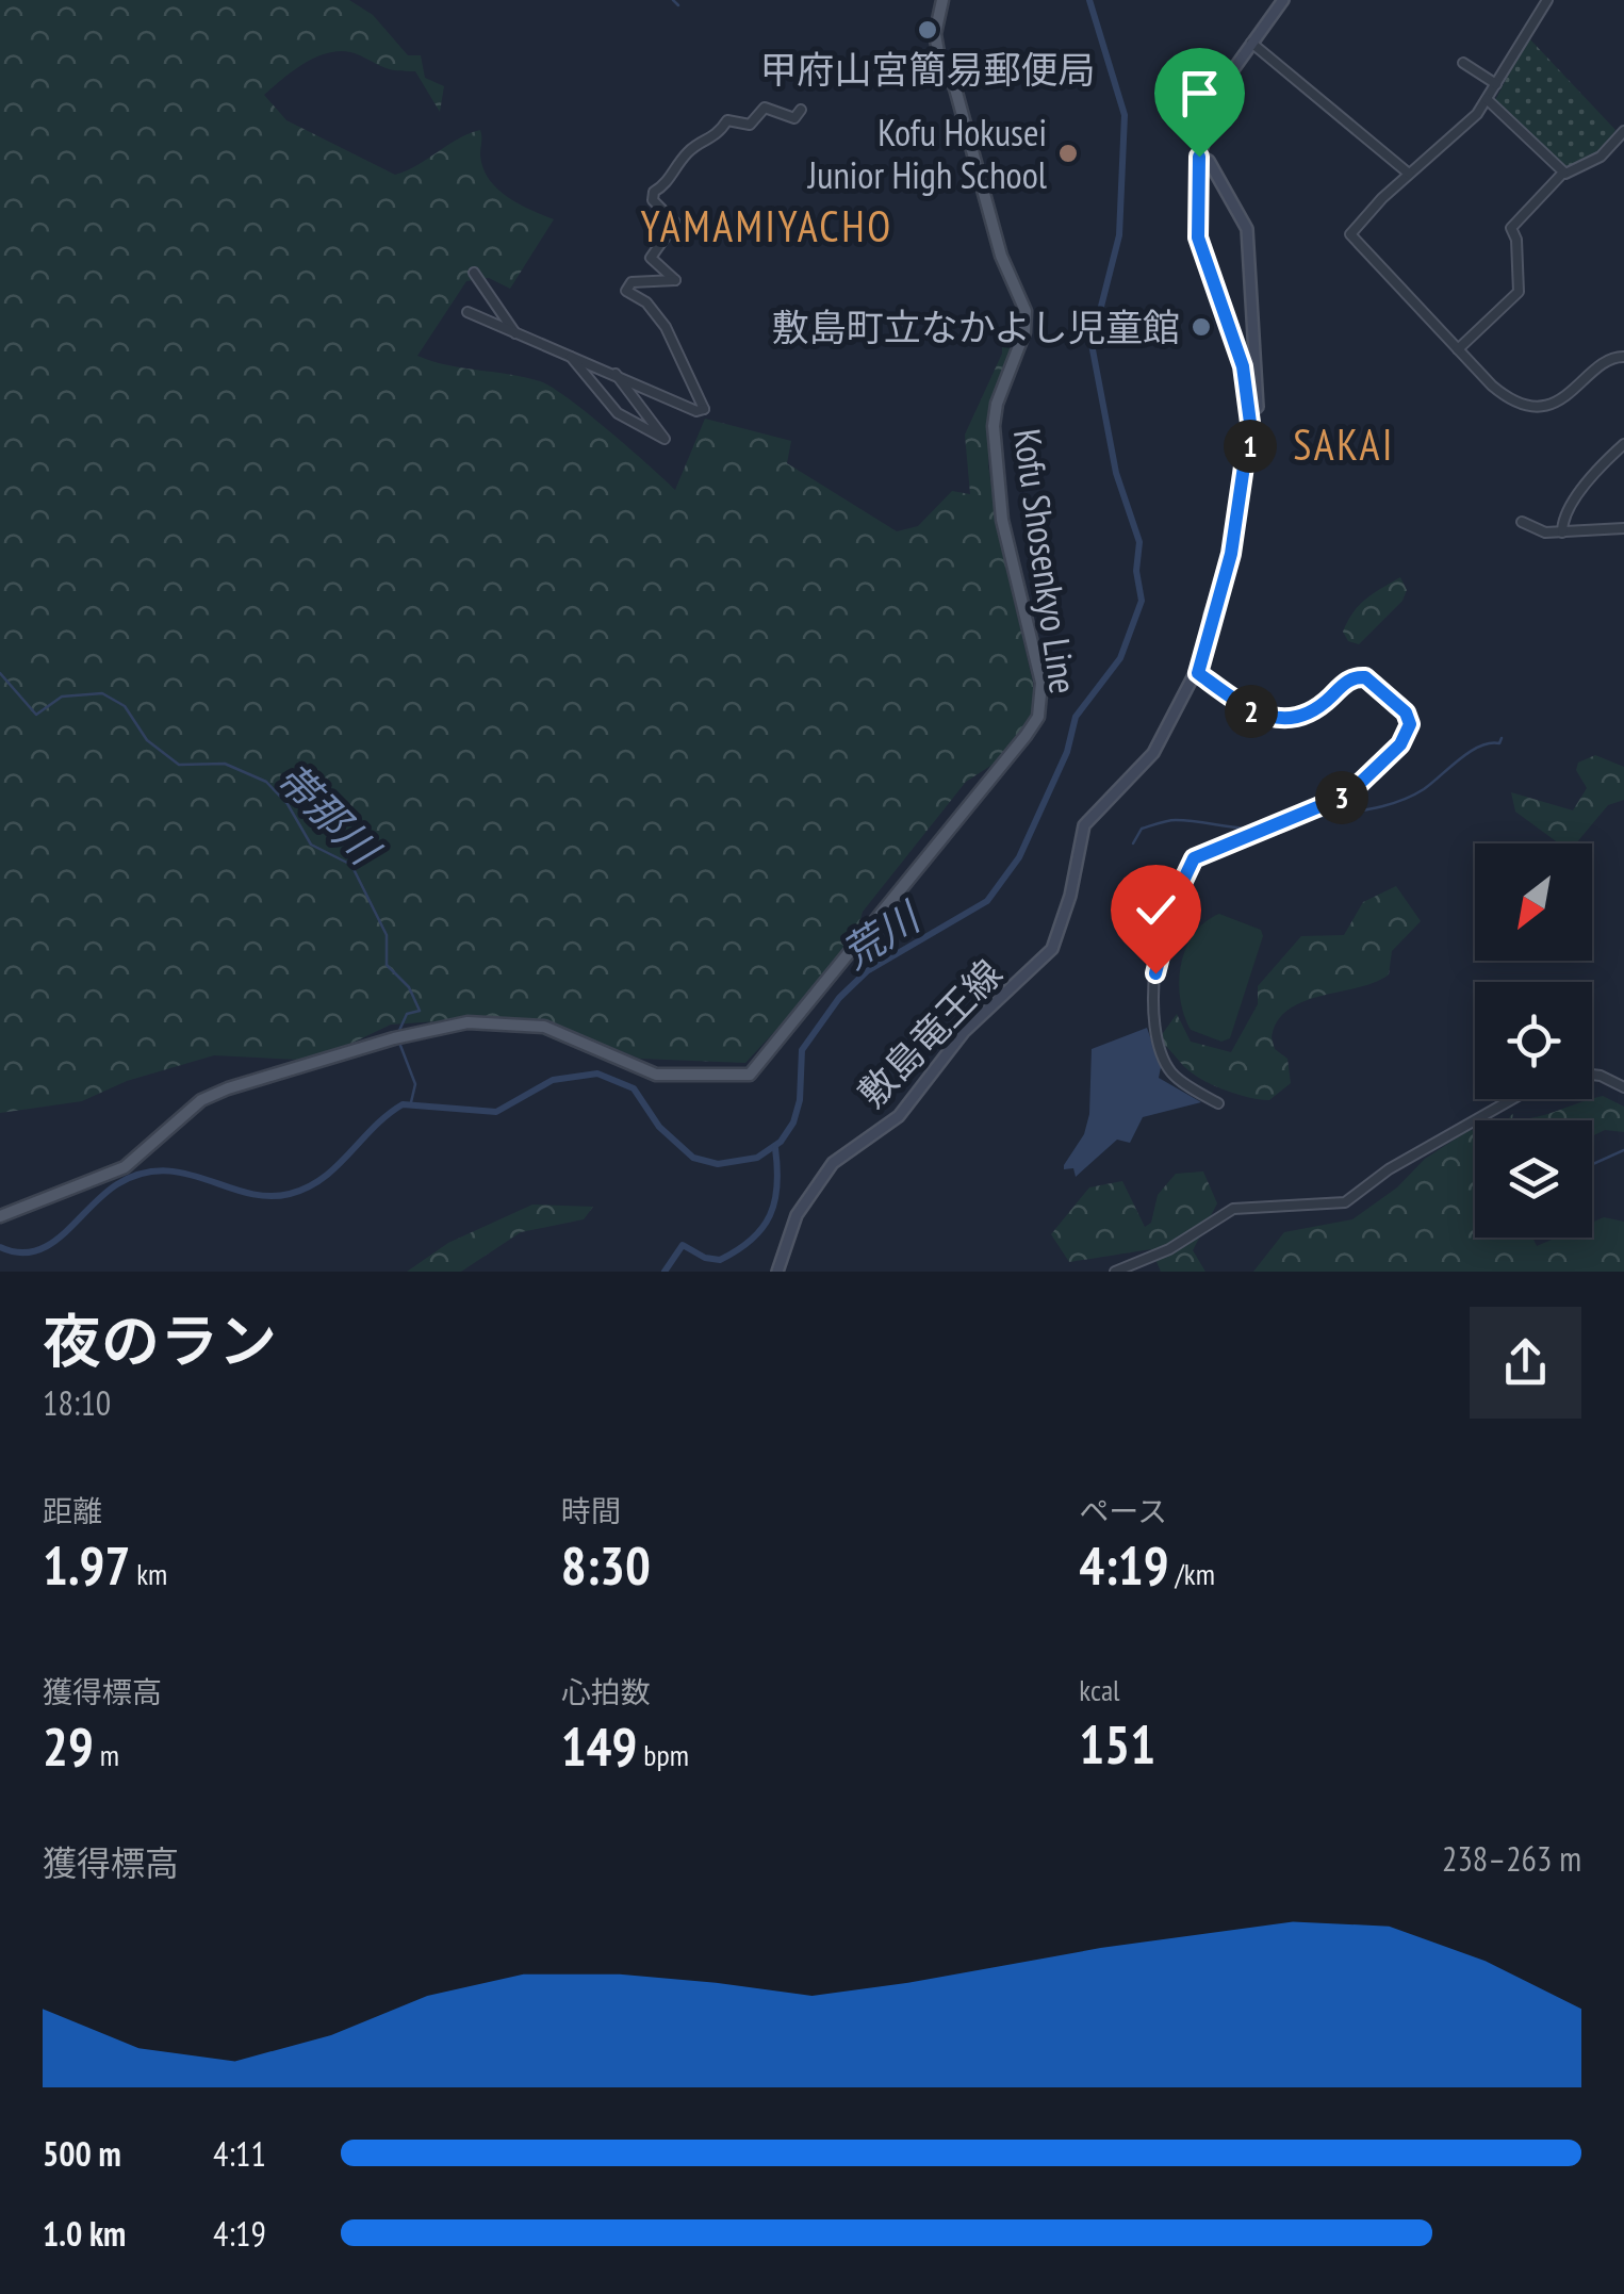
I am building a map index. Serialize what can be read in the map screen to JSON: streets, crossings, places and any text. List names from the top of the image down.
{
  "streets": {
    "main road": ["Kofu Shosenkyo Line", "敷島竜王線"]
  },
  "districts": ["YAMAMIYACHO", "SAKAI"],
  "water": ["帯那川", "荒川"],
  "places": ["甲府山宮簡易郵便局", "Kofu Hokusei Junior High School", "敷島町立なかよし児童館"],
  "north": "bottom left",
  "page": {
    "pins": ["1", "2", "3"],
    "heading": ["夜のラン", "18:10"],
    "stats": [
      ["距離", "1.97 km"],
      ["時間", "8:30"],
      ["ペース", "4:19 /km"],
      ["獲得標高", "29 m"],
      ["心拍数", "149 bpm"],
      ["kcal", "151"]
    ],
    "chart": ["獲得標高", "238–263 m"],
    "list": [
      {
        "name": "500 m",
        "note": "4:11"
      },
      {
        "name": "1.0 km",
        "note": "4:19"
      }
    ]
  }
}
